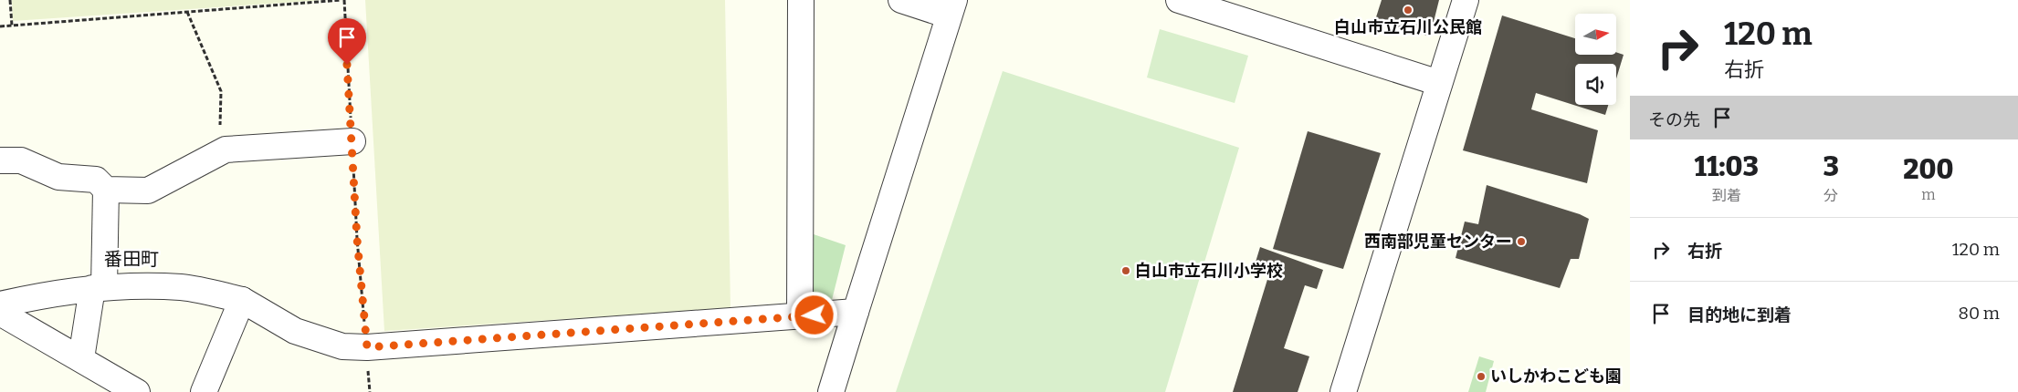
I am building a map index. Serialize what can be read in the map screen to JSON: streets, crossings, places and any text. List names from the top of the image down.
{
  "districts": ["番田町"],
  "places": [
    "白山市立石川公民館",
    "西南部児童センター",
    "白山市立石川小学校",
    "いしかわこども園"
  ],
  "north": "right",
  "page": {
    "turn": ["120 m", "右折"],
    "then": "その先",
    "eta": [
      "11:03",
      "到着",
      "3",
      "分",
      "200",
      "m"
    ],
    "list": [
      {
        "name": "右折",
        "value": "120 m"
      },
      {
        "name": "目的地に到着",
        "value": "80 m"
      }
    ]
  }
}
